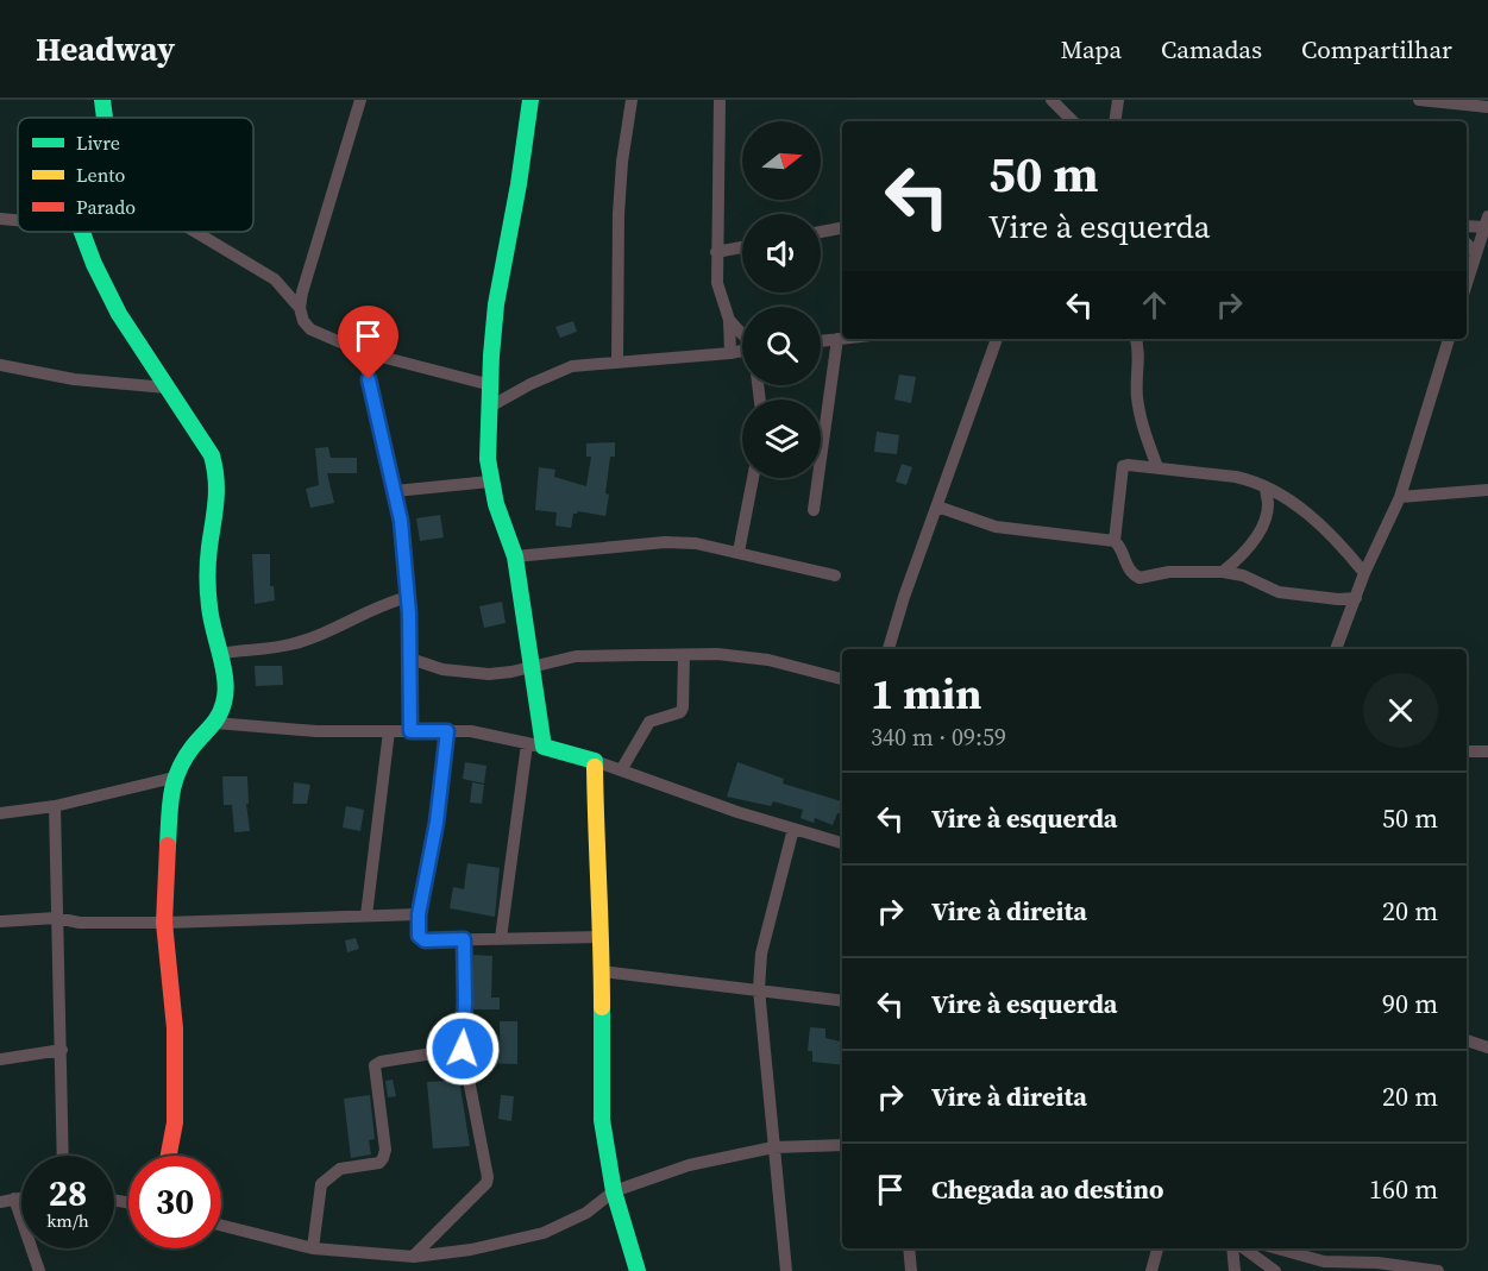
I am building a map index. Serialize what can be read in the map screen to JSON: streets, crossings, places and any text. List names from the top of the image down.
{
  "legend": ["Livre", "Lento", "Parado"],
  "north": "right",
  "page": {
    "header": "Headway",
    "nav": ["Mapa", "Camadas", "Compartilhar"],
    "turn": ["50 m", "Vire à esquerda"],
    "heading": ["1 min", "340 m · 09:59"],
    "list": [
      {
        "name": "Vire à esquerda",
        "value": "50 m"
      },
      {
        "name": "Vire à direita",
        "value": "20 m"
      },
      {
        "name": "Vire à esquerda",
        "value": "90 m"
      },
      {
        "name": "Vire à direita",
        "value": "20 m"
      },
      {
        "name": "Chegada ao destino",
        "value": "160 m"
      }
    ],
    "speed": "28 km/h",
    "limit": "30"
  }
}
